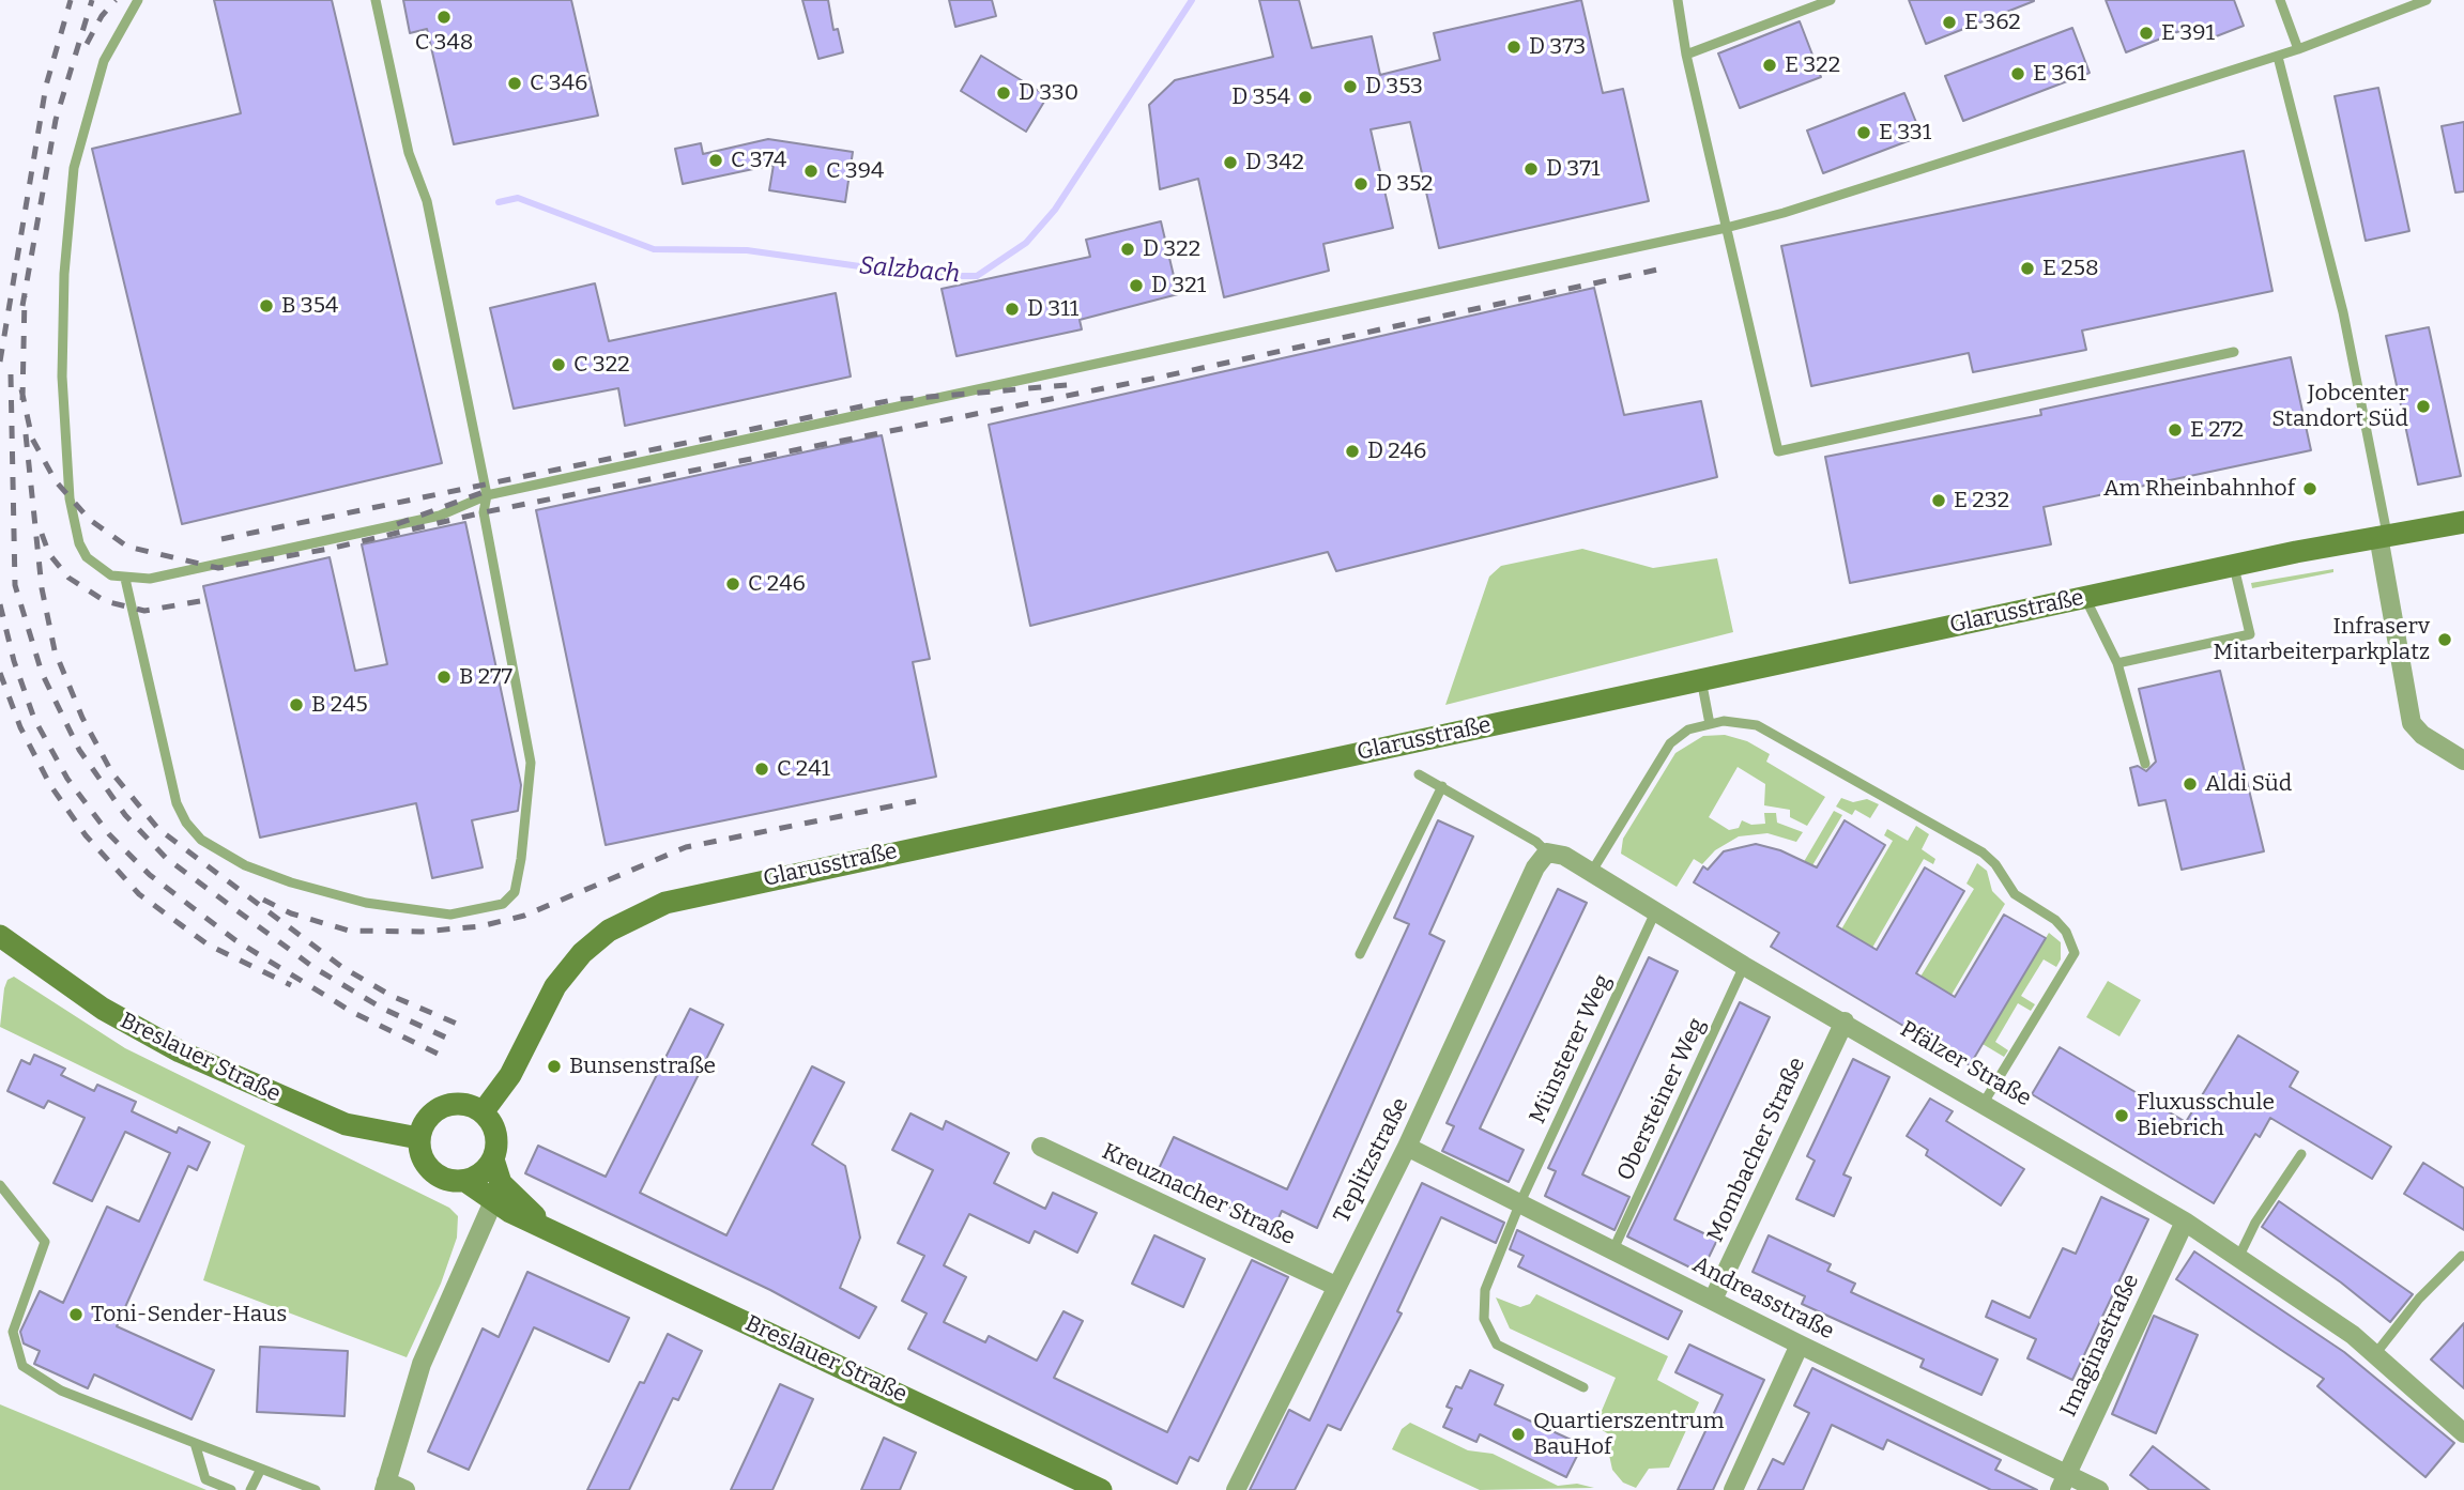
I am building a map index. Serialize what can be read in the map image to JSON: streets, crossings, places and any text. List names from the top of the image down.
{
  "streets": {
    "street": [
      "Glarusstraße",
      "Breslauer Straße",
      "Pfälzer Straße",
      "Mombacher Straße",
      "Teplitzstraße",
      "Kreuznacher Straße",
      "Andreasstraße",
      "Imaginastraße"
    ],
    "lane": ["Münsterer Weg", "Obersteiner Weg"]
  },
  "crossings": [
    ["Glarusstraße", "Breslauer Straße"],
    ["Münsterer Weg", "Pfälzer Straße"],
    ["Münsterer Weg", "Andreasstraße"],
    ["Pfälzer Straße", "Obersteiner Weg"],
    ["Pfälzer Straße", "Mombacher Straße"],
    ["Pfälzer Straße", "Teplitzstraße"],
    ["Pfälzer Straße", "Imaginastraße"],
    ["Obersteiner Weg", "Andreasstraße"],
    ["Mombacher Straße", "Andreasstraße"],
    ["Teplitzstraße", "Kreuznacher Straße"],
    ["Teplitzstraße", "Andreasstraße"],
    ["Andreasstraße", "Imaginastraße"]
  ],
  "water": ["Salzbach"],
  "places": [
    "C 348",
    "E 362",
    "E 391",
    "D 373",
    "E 322",
    "E 361",
    "C 346",
    "D 353",
    "D 330",
    "D 354",
    "E 331",
    "C 374",
    "D 342",
    "D 371",
    "C 394",
    "D 352",
    "D 322",
    "E 258",
    "D 321",
    "B 354",
    "D 311",
    "C 322",
    "Jobcenter Standort Süd",
    "E 272",
    "D 246",
    "Am Rheinbahnhof",
    "E 232",
    "C 246",
    "Infraserv Mitarbeiterparkplatz",
    "B 277",
    "B 245",
    "C 241",
    "Aldi Süd",
    "Bunsenstraße",
    "Fluxusschule Biebrich",
    "Toni-Sender-Haus",
    "Quartierszentrum BauHof"
  ]
}
